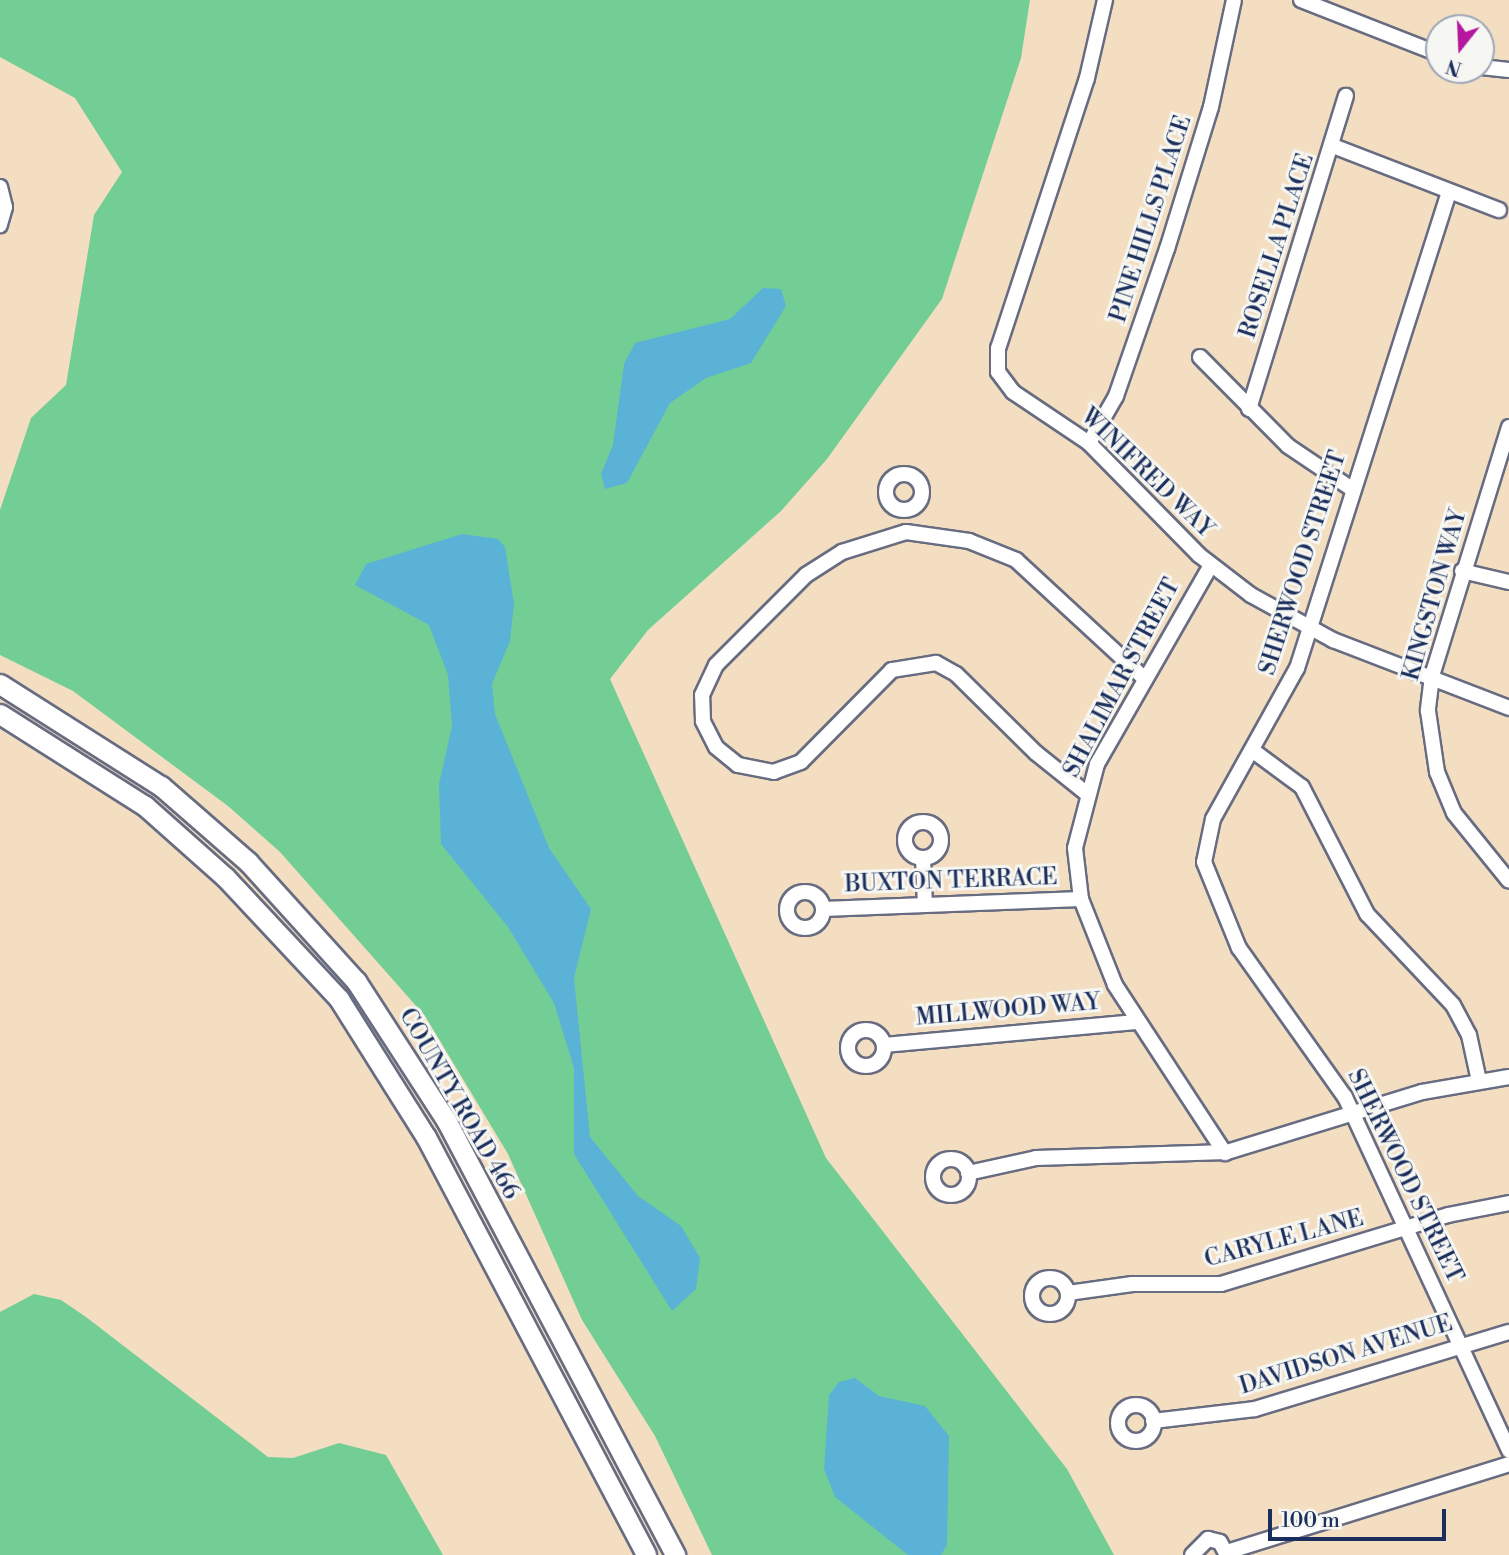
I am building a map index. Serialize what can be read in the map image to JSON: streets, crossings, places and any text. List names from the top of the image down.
{
  "streets": {
    "main road": ["COUNTY ROAD 466"],
    "street": [
      "PINE HILLS PLACE",
      "ROSELLA PLACE",
      "WINIFRED WAY",
      "SHERWOOD STREET",
      "KINGSTON WAY",
      "SHALIMAR STREET",
      "BUXTON TERRACE",
      "MILLWOOD WAY",
      "CARYLE LANE",
      "DAVIDSON AVENUE"
    ]
  },
  "crossings": [
    ["PINE HILLS PLACE", "WINIFRED WAY"],
    ["WINIFRED WAY", "SHERWOOD STREET"],
    ["WINIFRED WAY", "KINGSTON WAY"],
    ["WINIFRED WAY", "SHALIMAR STREET"],
    ["SHERWOOD STREET", "CARYLE LANE"],
    ["SHERWOOD STREET", "DAVIDSON AVENUE"],
    ["SHALIMAR STREET", "BUXTON TERRACE"],
    ["SHALIMAR STREET", "MILLWOOD WAY"]
  ],
  "scale_bar": "100 m",
  "north": "bottom"
}
